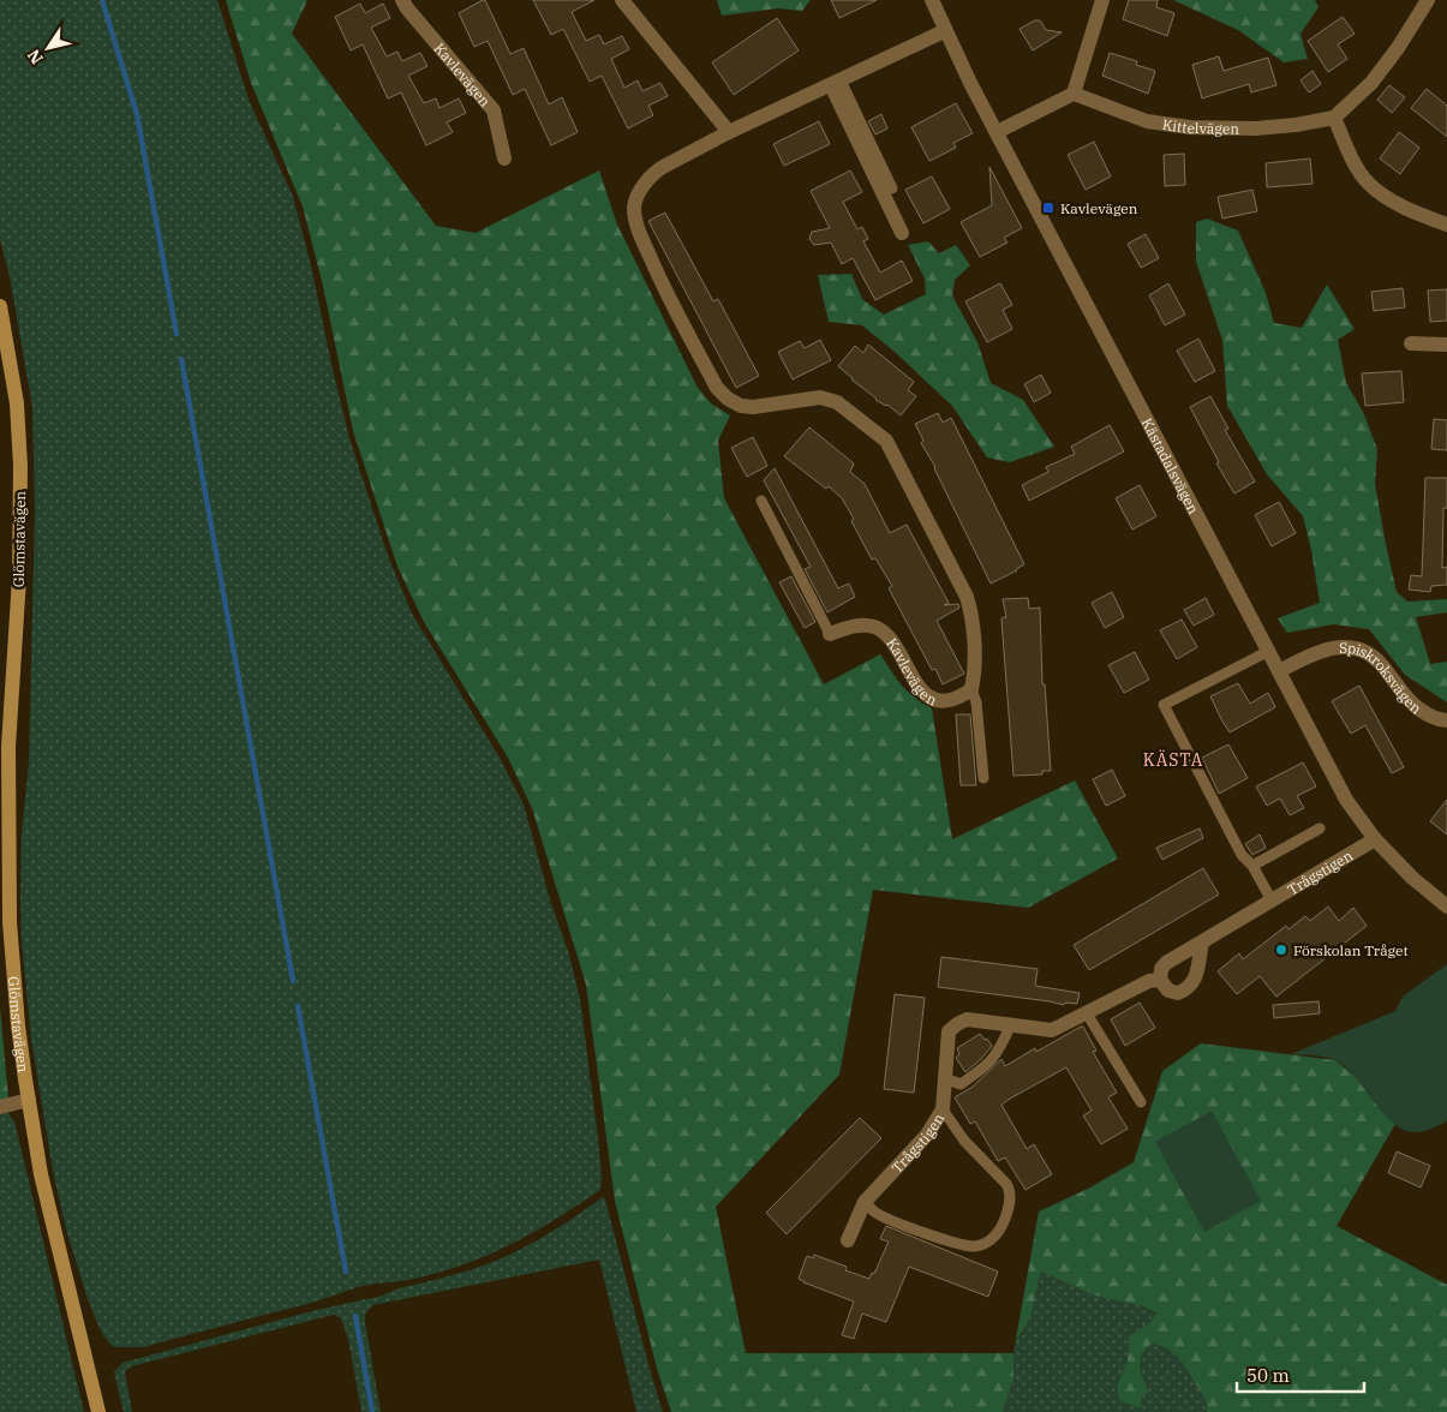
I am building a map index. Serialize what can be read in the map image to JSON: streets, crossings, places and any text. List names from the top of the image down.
{
  "streets": {
    "main road": ["Glömstavägen"],
    "street": [
      "Kavlevägen",
      "Kittelvägen",
      "Kästadalsvägen",
      "Spiskroksvägen",
      "Trågstigen"
    ]
  },
  "crossings": [
    ["Kästadalsvägen", "Spiskroksvägen"],
    ["Kästadalsvägen", "Trågstigen"]
  ],
  "districts": ["KÄSTA"],
  "places": {
    "transit": ["Kavlevägen"],
    "other": ["Förskolan Tråget"]
  },
  "scale_bar": "50 m",
  "north": "bottom left"
}
